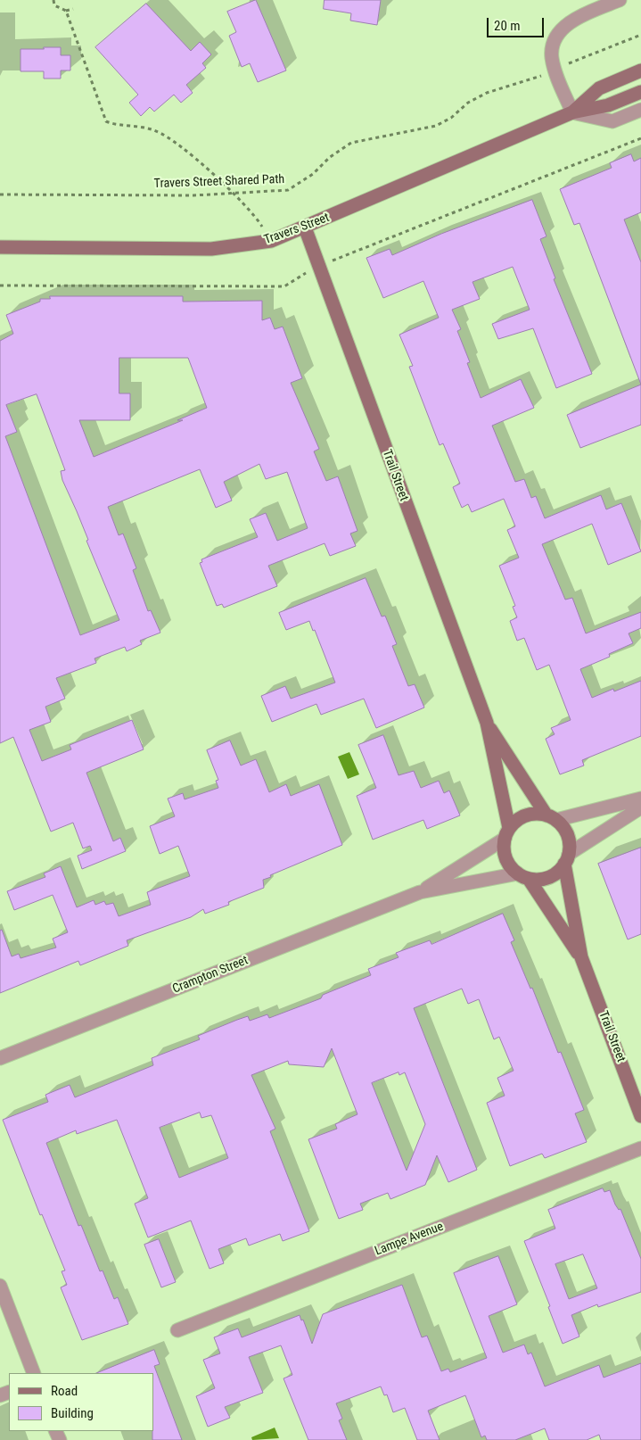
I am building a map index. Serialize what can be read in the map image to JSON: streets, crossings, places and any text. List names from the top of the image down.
{
  "streets": {
    "street": [
      "Travers Street",
      "Trail Street",
      "Crampton Street",
      "Lampe Avenue"
    ],
    "path": ["Travers Street Shared Path"]
  },
  "crossings": [
    ["Travers Street", "Trail Street"],
    ["Trail Street", "Crampton Street"]
  ],
  "legend": ["Road", "Building"],
  "scale_bar": "20 m"
}
